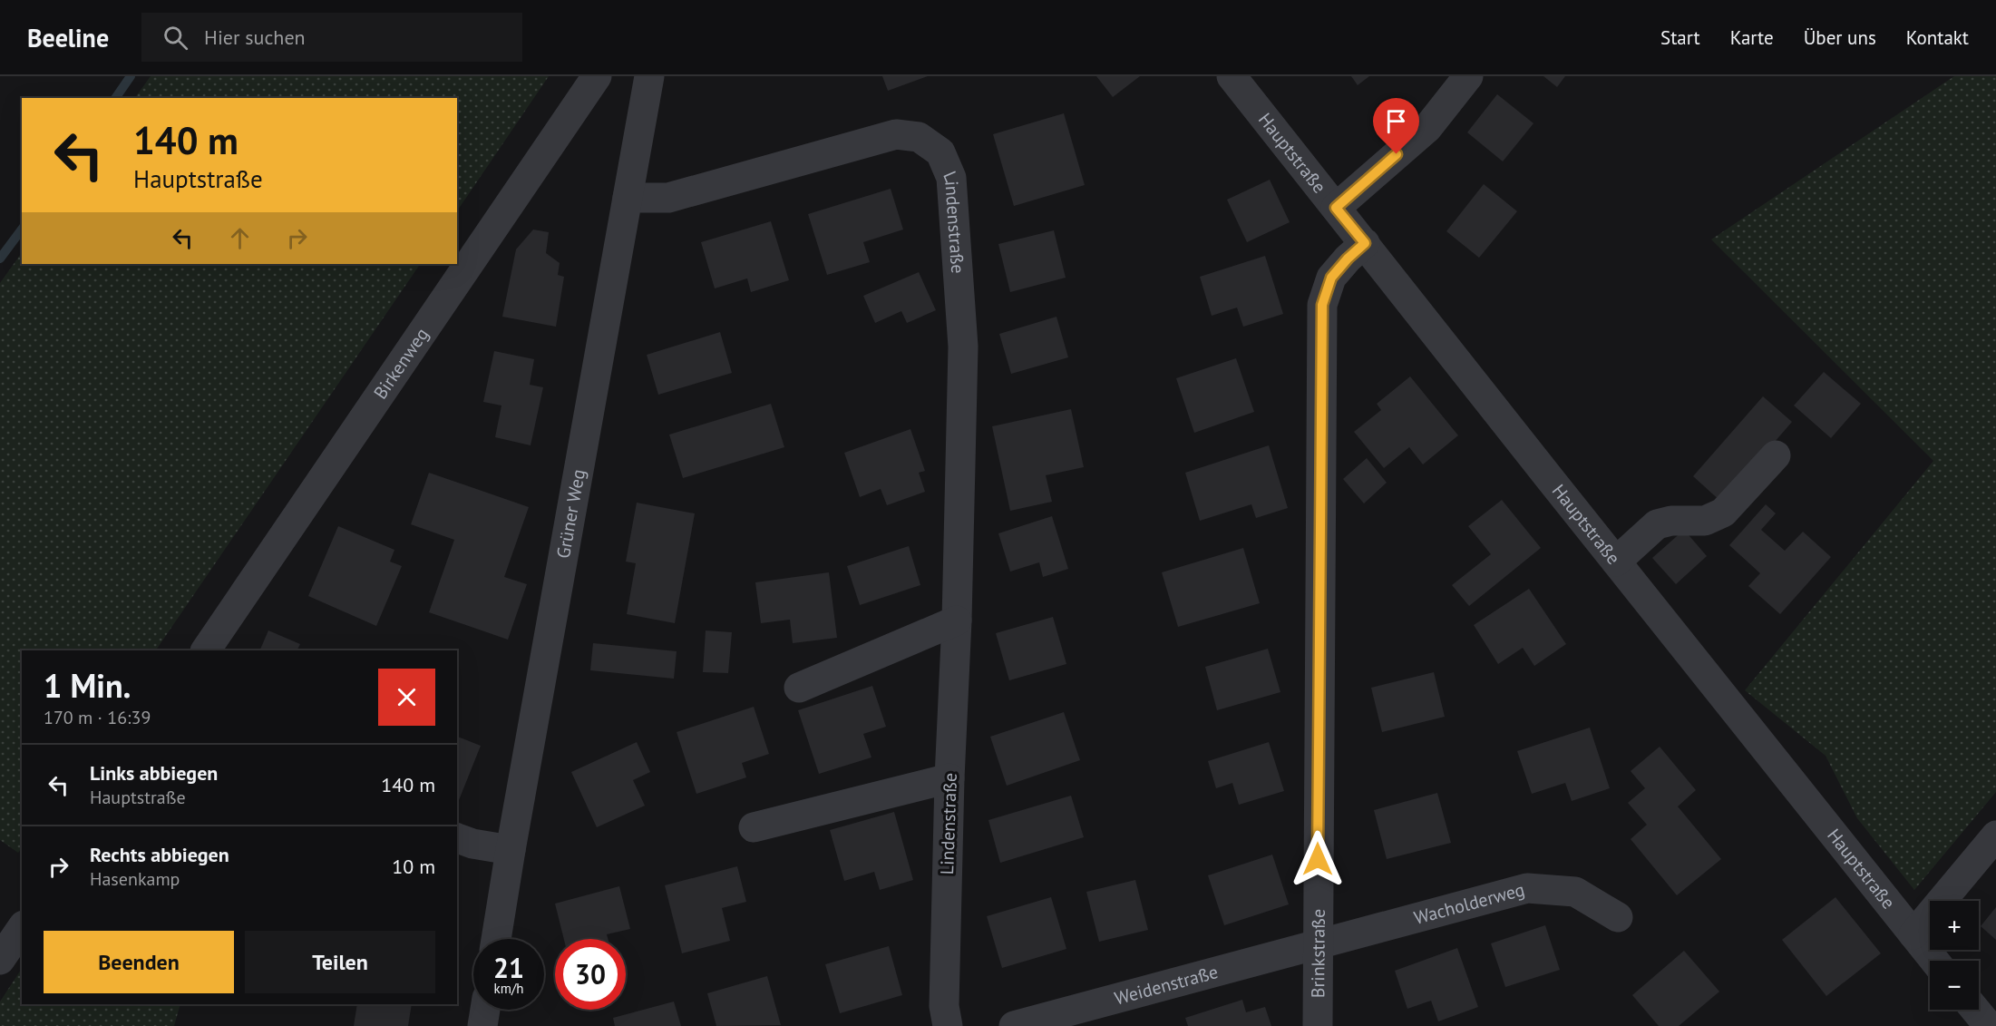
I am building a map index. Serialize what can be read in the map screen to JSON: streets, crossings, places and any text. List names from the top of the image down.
{
  "streets": {
    "street": [
      "Hauptstraße",
      "Lindenstraße",
      "Birkenweg",
      "Grüner Weg",
      "Wacholderweg",
      "Brinkstraße",
      "Weidenstraße"
    ]
  },
  "crossings": [
    ["Hauptstraße", "Brinkstraße"],
    ["Lindenstraße", "Grüner Weg"],
    ["Wacholderweg", "Brinkstraße"],
    ["Wacholderweg", "Weidenstraße"],
    ["Brinkstraße", "Weidenstraße"]
  ],
  "page": {
    "header": "Beeline",
    "search": "Hier suchen",
    "nav": [
      "Start",
      "Karte",
      "Über uns",
      "Kontakt"
    ],
    "turn": ["140 m", "Hauptstraße"],
    "heading": ["1 Min.", "170 m · 16:39"],
    "list": [
      {
        "name": "Links abbiegen",
        "note": "Hauptstraße",
        "value": "140 m"
      },
      {
        "name": "Rechts abbiegen",
        "note": "Hasenkamp",
        "value": "10 m"
      }
    ],
    "map_buttons": ["+", "−"],
    "buttons": ["Beenden", "Teilen"],
    "speed": "21 km/h",
    "limit": "30"
  }
}
